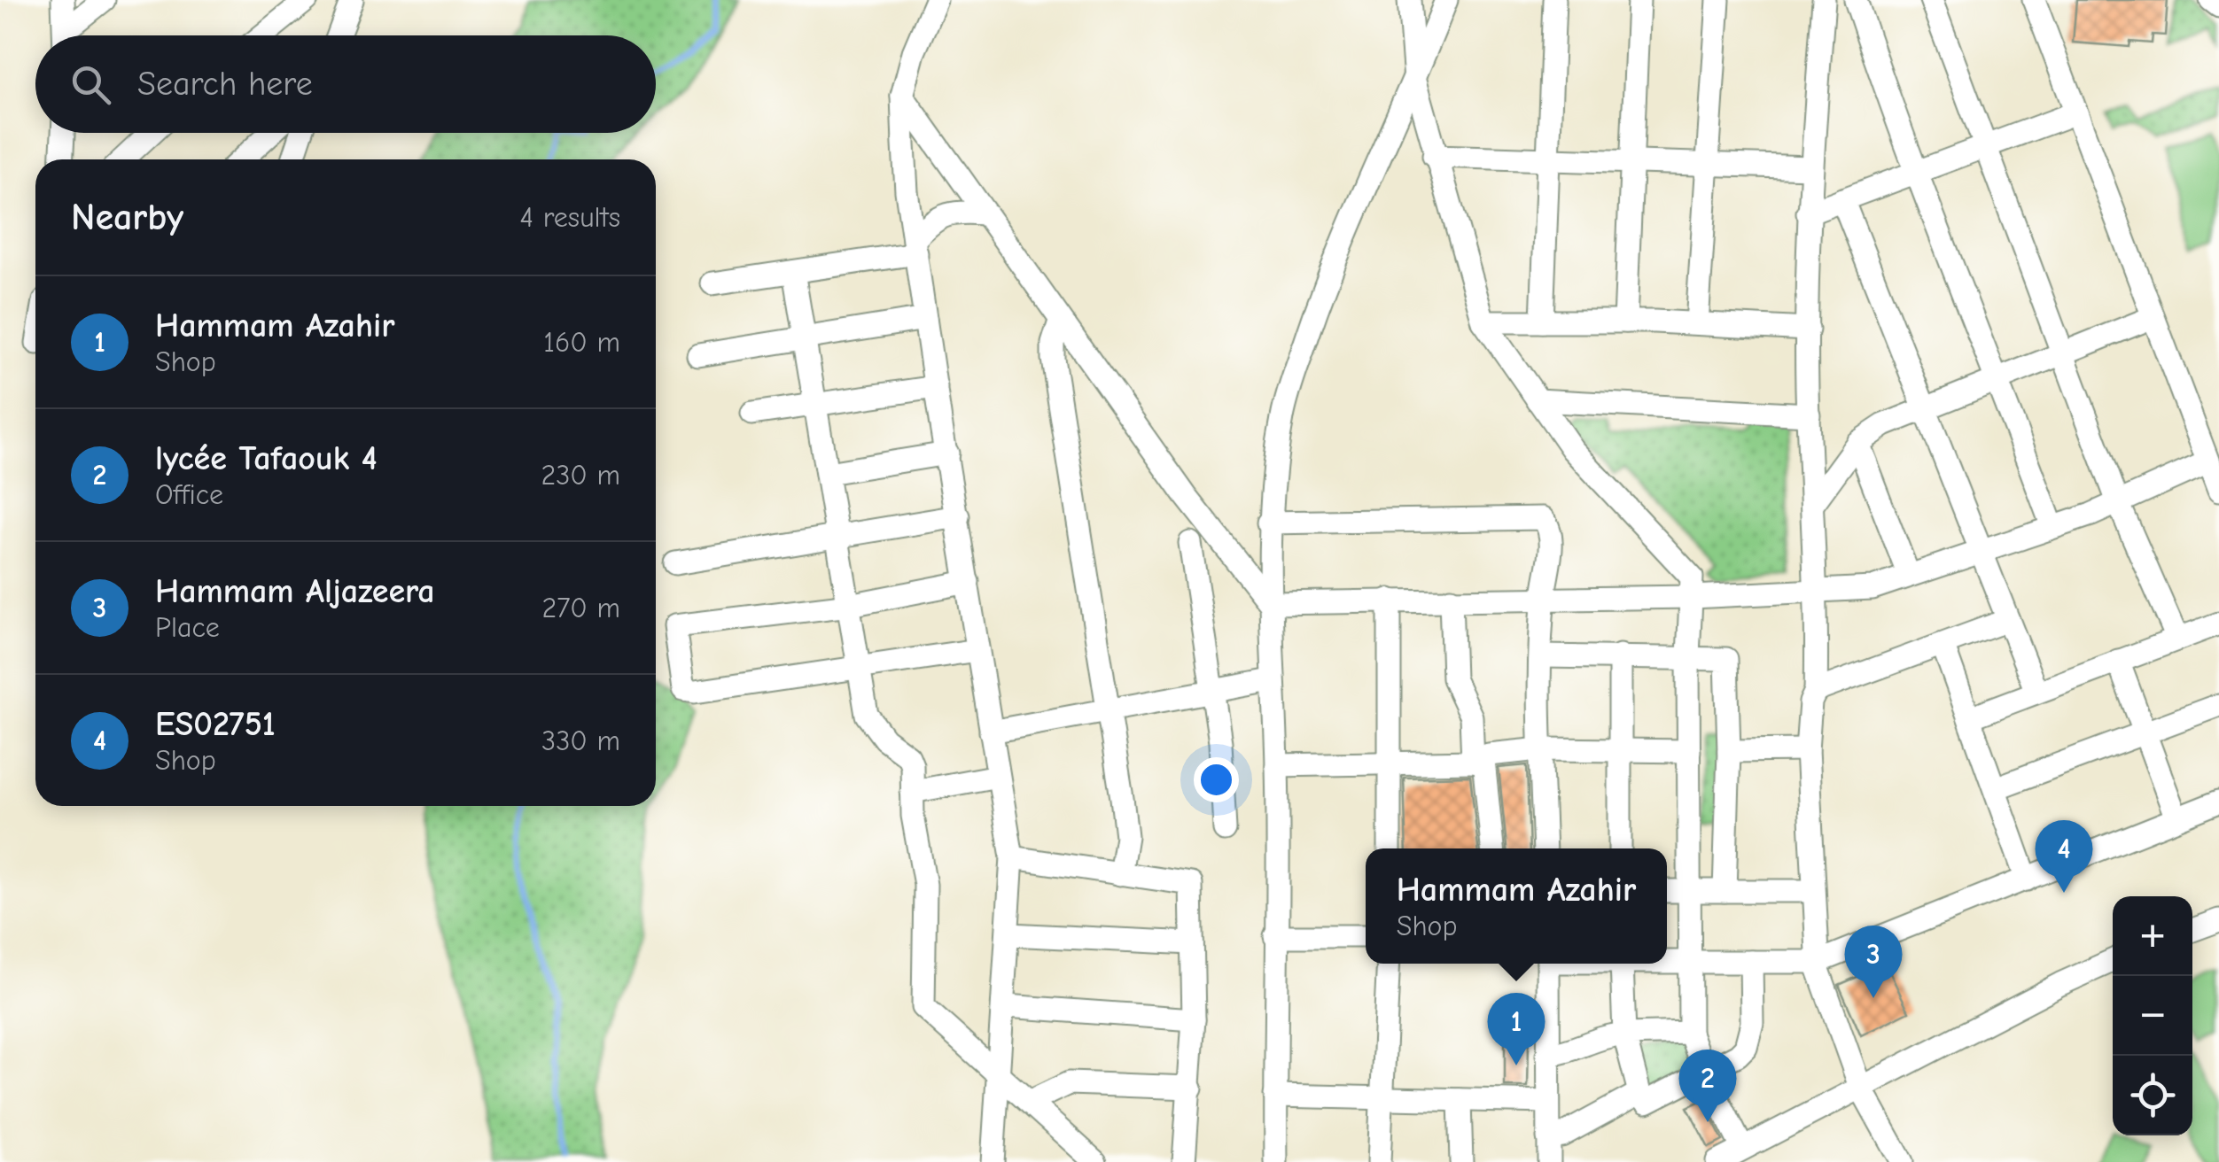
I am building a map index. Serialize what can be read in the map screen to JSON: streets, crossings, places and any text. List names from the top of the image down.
{
  "page": {
    "search": "Search here",
    "heading": ["Nearby", "4 results"],
    "list": [
      {
        "mark": "1",
        "name": "Hammam Azahir",
        "note": "Shop",
        "value": "160 m"
      },
      {
        "mark": "2",
        "name": "lycée Tafaouk 4",
        "note": "Office",
        "value": "230 m"
      },
      {
        "mark": "3",
        "name": "Hammam Aljazeera",
        "note": "Place",
        "value": "270 m"
      },
      {
        "mark": "4",
        "name": "ES02751",
        "note": "Shop",
        "value": "330 m"
      }
    ],
    "pins": [
      "4",
      "3",
      "1",
      "2"
    ],
    "popup": ["Hammam Azahir", "Shop"],
    "map_buttons": ["+", "−"]
  }
}
